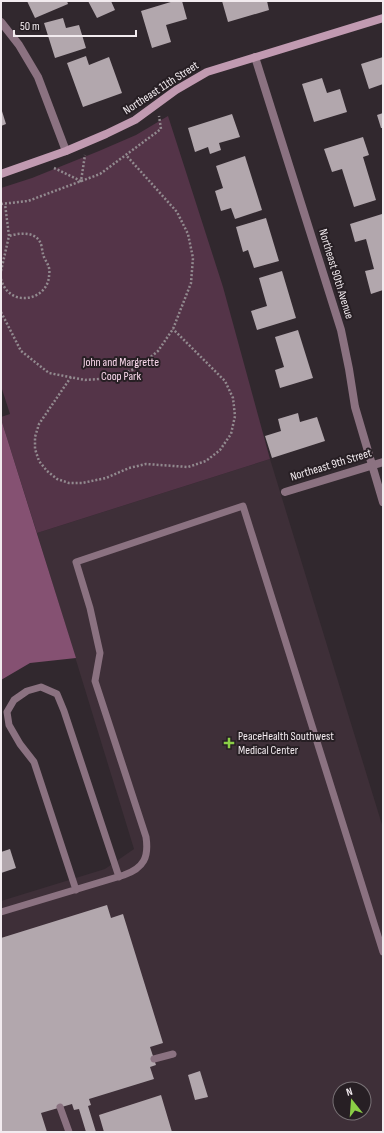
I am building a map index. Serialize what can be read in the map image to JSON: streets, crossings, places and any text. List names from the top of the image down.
{
  "streets": {
    "street": ["Northeast 11th Street", "Northeast 90th Avenue", "Northeast 9th Street"]
  },
  "crossings": [
    ["Northeast 11th Street", "Northeast 90th Avenue"],
    ["Northeast 90th Avenue", "Northeast 9th Street"]
  ],
  "parks": ["John and Margrette Coop Park"],
  "places": {
    "health": ["PeaceHealth Southwest Medical Center"]
  },
  "scale_bar": "50 m",
  "north": "top"
}
